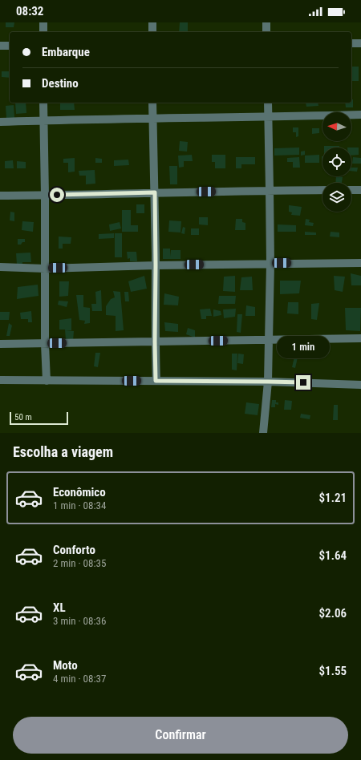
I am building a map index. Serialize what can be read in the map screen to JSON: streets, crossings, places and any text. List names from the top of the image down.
{
  "scale_bar": "50 m",
  "north": "left",
  "page": {
    "status": "08:32",
    "banner": ["Embarque", "Destino"],
    "bubble": "1 min",
    "scale": "50 m",
    "heading": "Escolha a viagem",
    "list": [
      {
        "name": "Econômico",
        "note": "1 min · 08:34",
        "value": "$1.21"
      },
      {
        "name": "Conforto",
        "note": "2 min · 08:35",
        "value": "$1.64"
      },
      {
        "name": "XL",
        "note": "3 min · 08:36",
        "value": "$2.06"
      },
      {
        "name": "Moto",
        "note": "4 min · 08:37",
        "value": "$1.55"
      }
    ],
    "buttons": "Confirmar"
  }
}
